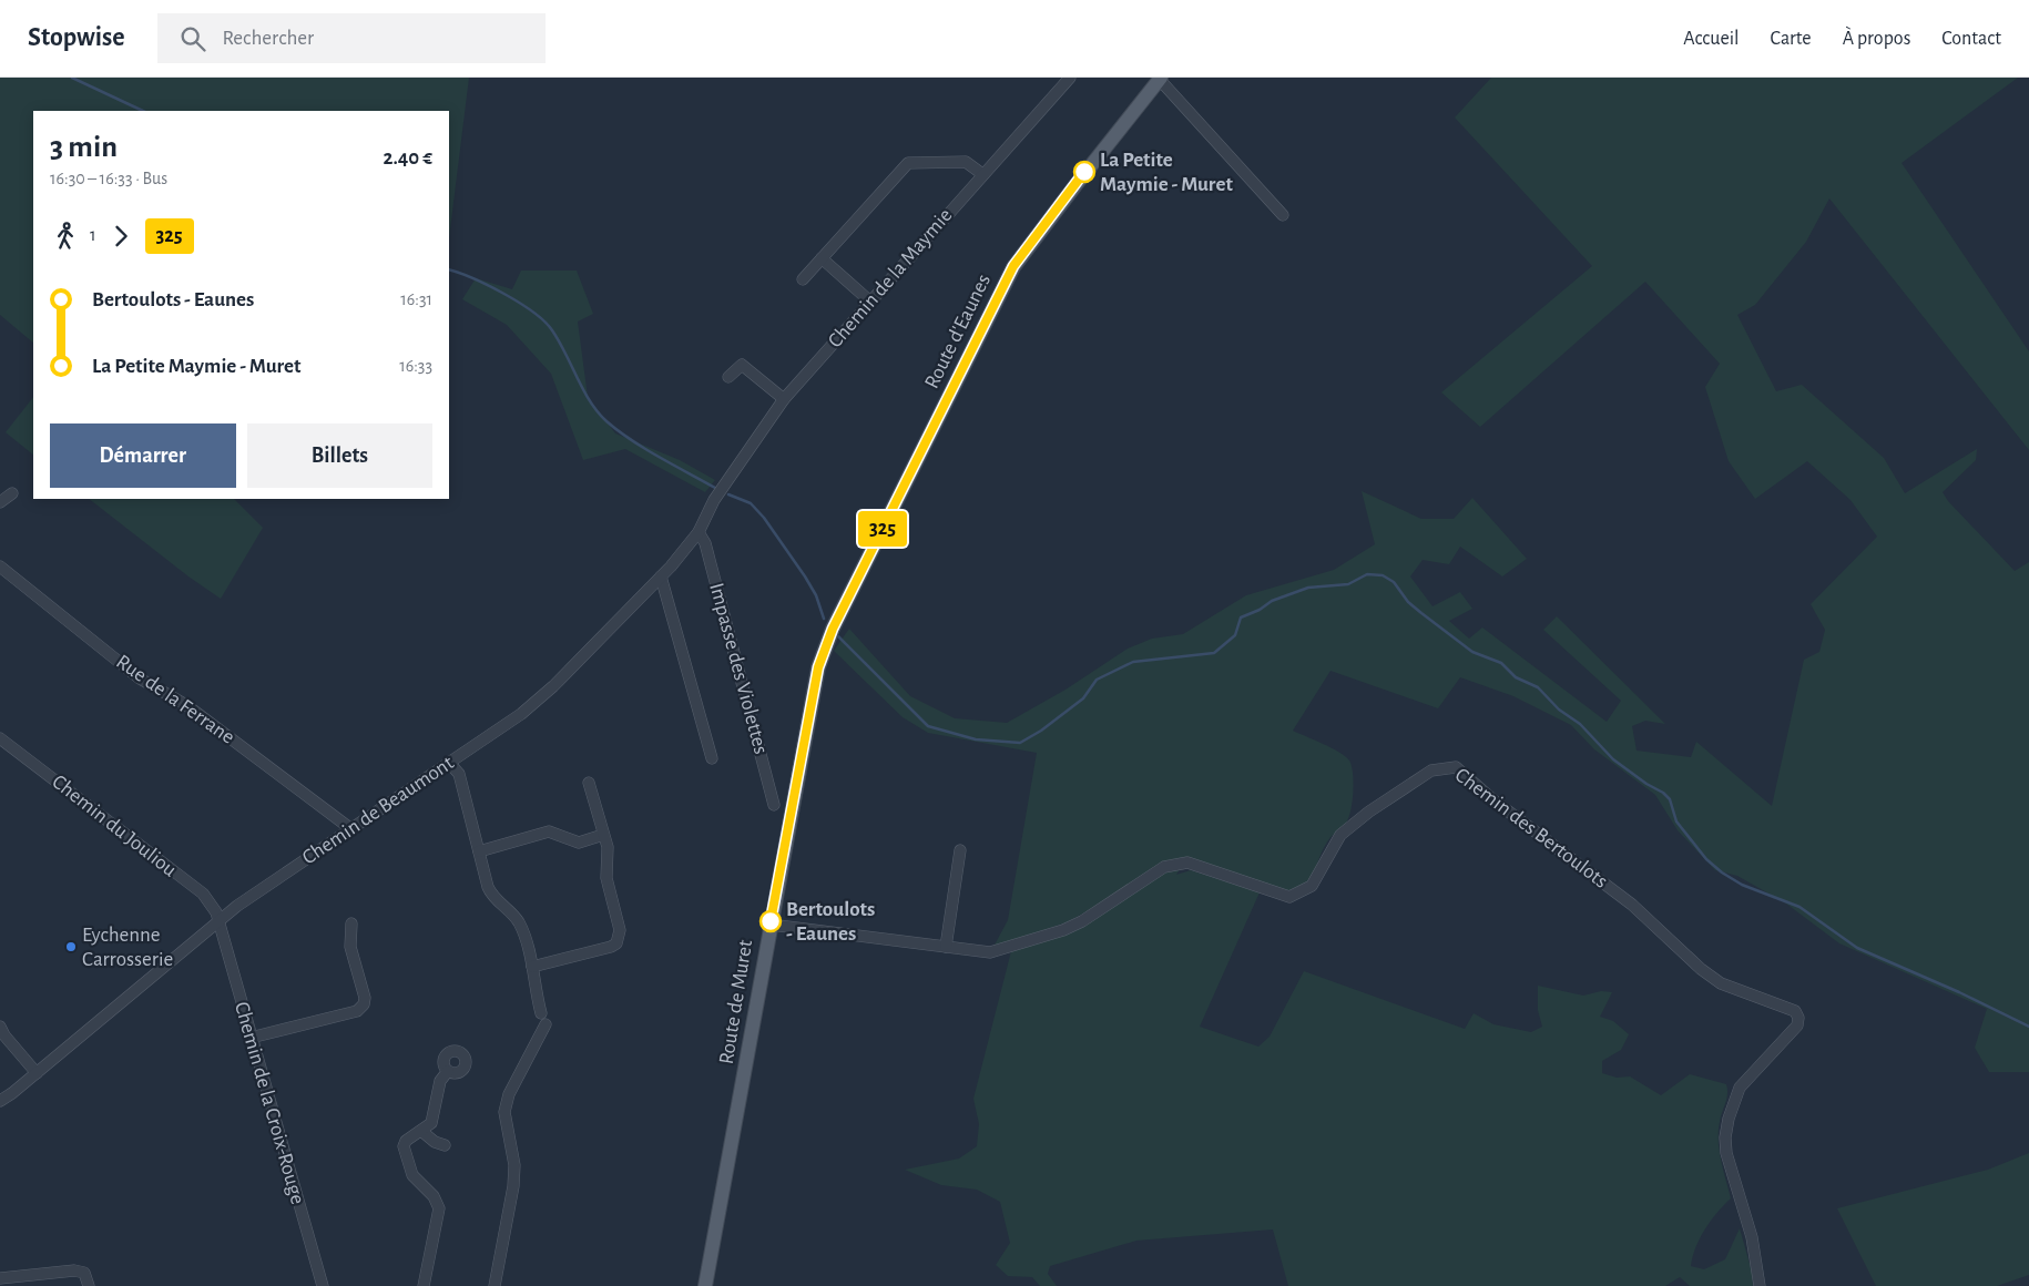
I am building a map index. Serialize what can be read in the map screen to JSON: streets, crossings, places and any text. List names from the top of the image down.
{
  "streets": {
    "main road": ["Route d'Eaunes", "Route de Muret"],
    "street": [
      "Chemin de la Maymie",
      "Impasse des Violettes",
      "Rue de la Ferrane",
      "Chemin de Beaumont",
      "Chemin du Jouliou",
      "Chemin des Bertoulots",
      "Chemin de la Croix-Rouge"
    ]
  },
  "crossings": [
    ["Chemin de la Maymie", "Chemin de Beaumont"],
    ["Route d'Eaunes", "Route de Muret"],
    ["Impasse des Violettes", "Chemin de Beaumont"],
    ["Rue de la Ferrane", "Chemin de Beaumont"],
    ["Chemin de Beaumont", "Chemin du Jouliou"],
    ["Chemin de Beaumont", "Chemin de la Croix-Rouge"],
    ["Chemin du Jouliou", "Chemin de la Croix-Rouge"],
    ["Chemin des Bertoulots", "Route de Muret"]
  ],
  "places": ["La Petite Maymie - Muret", "Bertoulots - Eaunes", "Eychenne Carrosserie"],
  "lines": ["bus line 325"],
  "page": {
    "header": "Stopwise",
    "search": "Rechercher",
    "nav": [
      "Accueil",
      "Carte",
      "À propos",
      "Contact"
    ],
    "on_map": "325",
    "heading": ["3 min", "16:30 – 16:33 · Bus", "2.40 €"],
    "legs": ["1", "325"],
    "list": [
      {
        "name": "Bertoulots - Eaunes",
        "value": "16:31"
      },
      {
        "name": "La Petite Maymie - Muret",
        "value": "16:33"
      }
    ],
    "buttons": ["Démarrer", "Billets"]
  }
}
